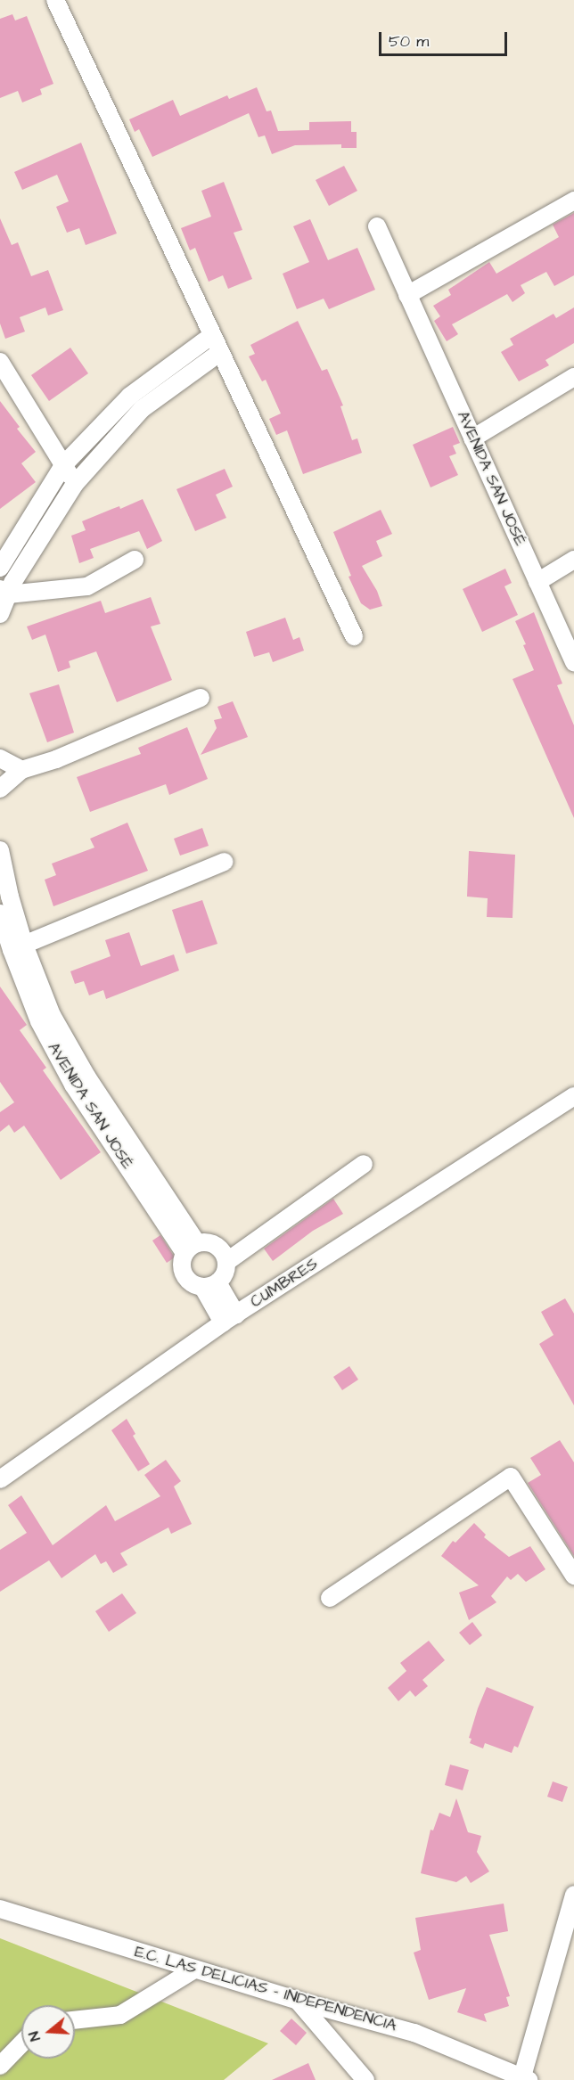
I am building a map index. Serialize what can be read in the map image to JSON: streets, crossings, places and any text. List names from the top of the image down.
{
  "streets": {
    "street": ["AVENIDA SAN JOSÉ", "CUMBRES", "E.C. LAS DELICIAS - INDEPENDENCIA"]
  },
  "scale_bar": "50 m",
  "north": "left"
}
